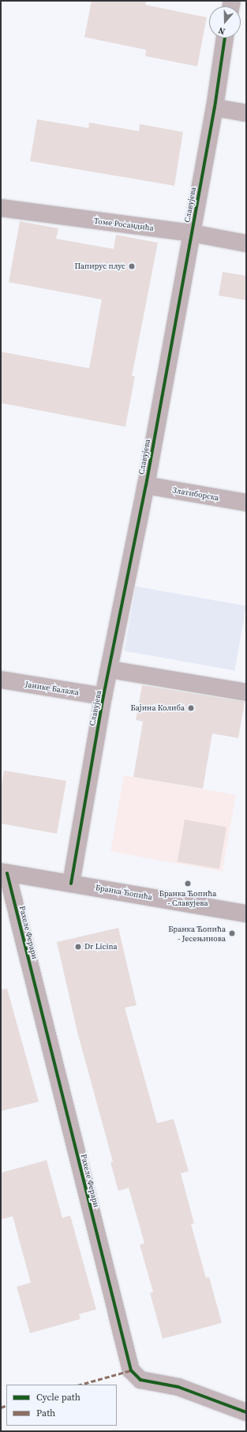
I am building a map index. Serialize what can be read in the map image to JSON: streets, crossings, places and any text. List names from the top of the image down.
{
  "streets": {
    "street": [
      "Славујева",
      "Томе Росандића",
      "Златиборска",
      "Јанике Балажа",
      "Бранка Ћопића",
      "Рахеле Ферари"
    ]
  },
  "crossings": [
    ["Славујева", "Томе Росандића"],
    ["Славујева", "Златиборска"],
    ["Славујева", "Јанике Балажа"],
    ["Славујева", "Бранка Ћопића"],
    ["Бранка Ћопића", "Рахеле Ферари"]
  ],
  "places": [
    "Папирус плус",
    "Бајина Колиба",
    "Бранка Ћопића - Славујева",
    "Бранка Ћопића - Јесењинова",
    "Dr Licina"
  ],
  "legend": ["Cycle path", "Path"],
  "north": "bottom"
}
